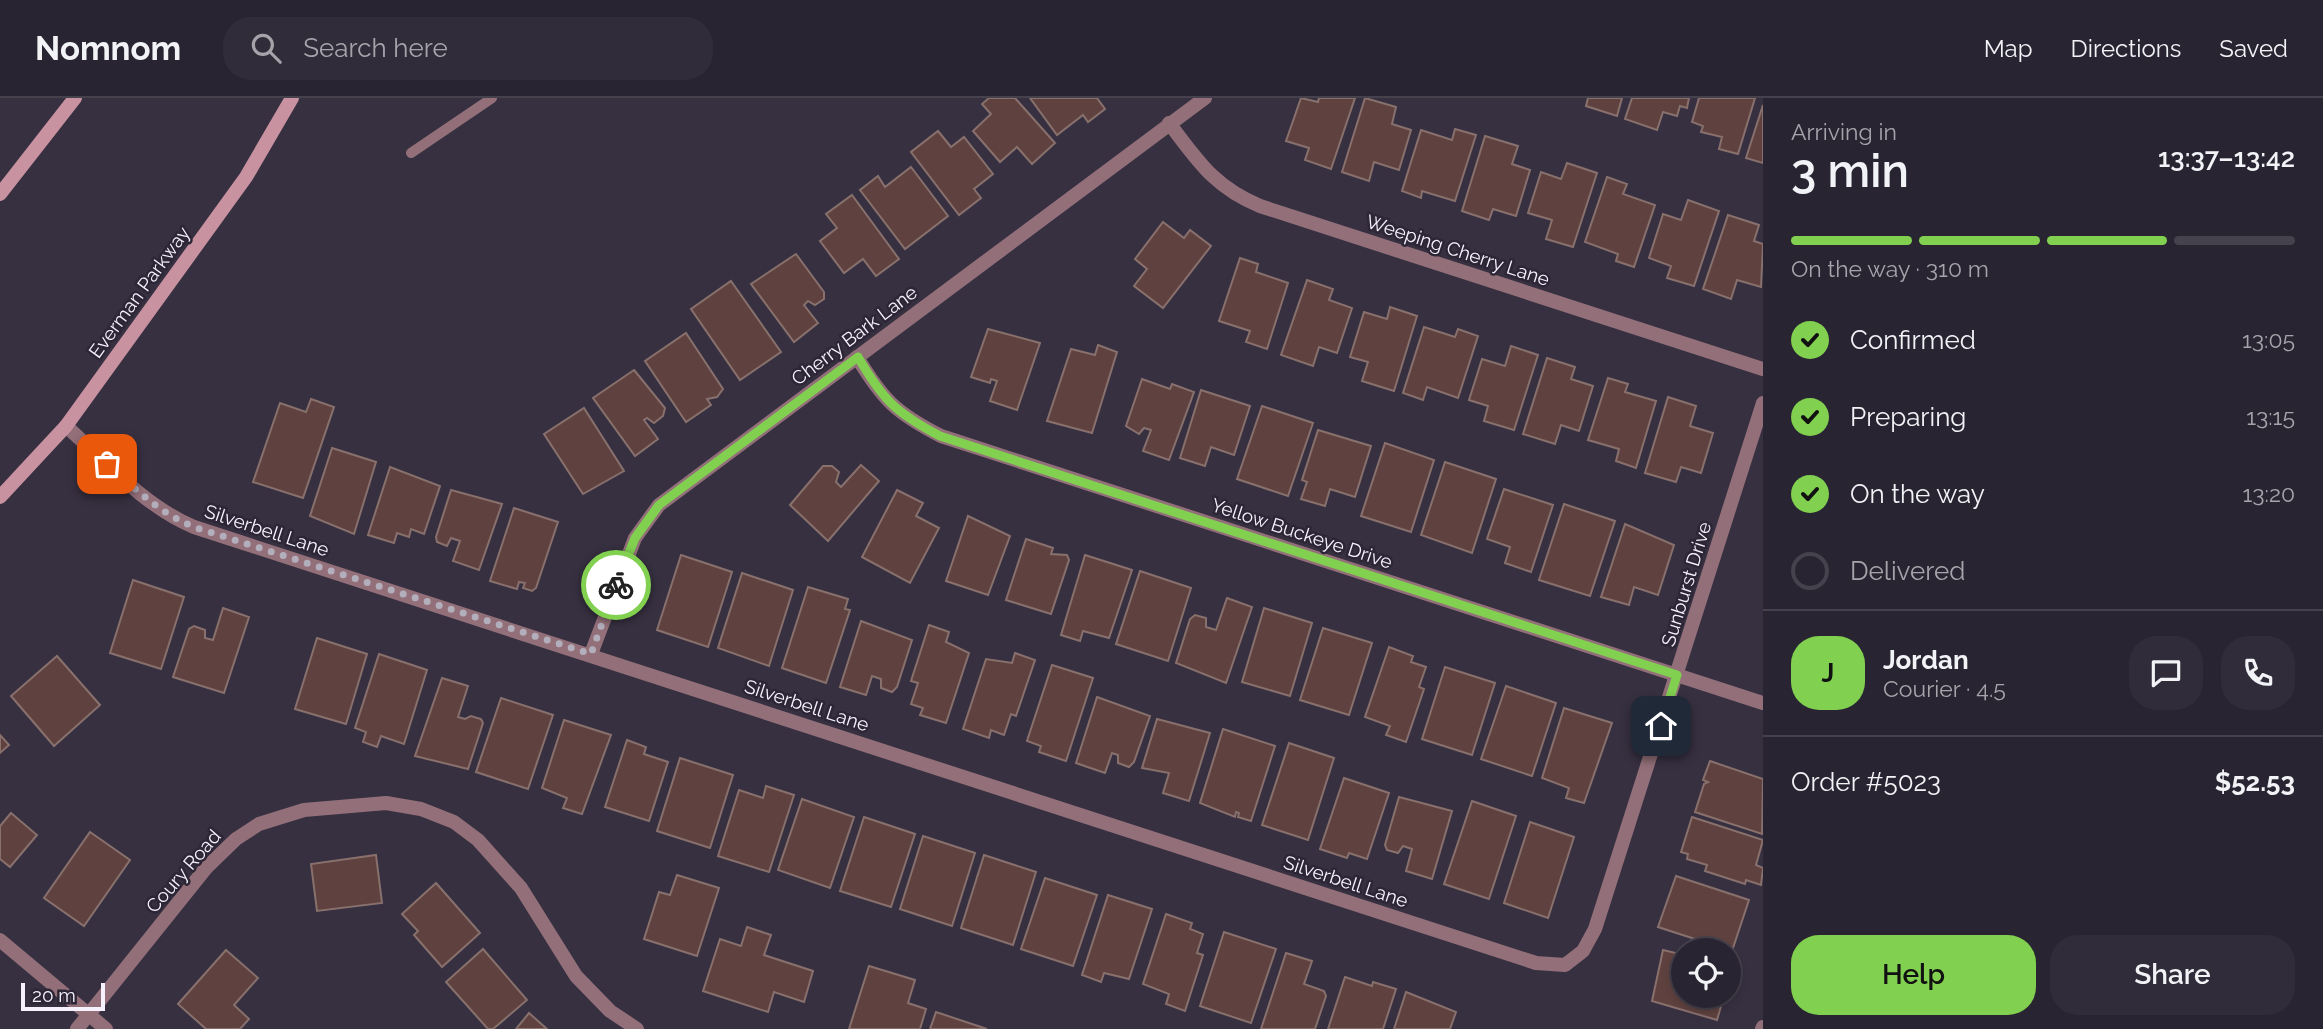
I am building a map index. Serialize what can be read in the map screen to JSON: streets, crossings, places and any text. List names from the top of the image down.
{
  "streets": {
    "main road": ["Everman Parkway"],
    "street": [
      "Weeping Cherry Lane",
      "Cherry Bark Lane",
      "Silverbell Lane",
      "Yellow Buckeye Drive",
      "Sunburst Drive",
      "Coury Road"
    ]
  },
  "crossings": [
    ["Weeping Cherry Lane", "Cherry Bark Lane"],
    ["Everman Parkway", "Silverbell Lane"],
    ["Cherry Bark Lane", "Silverbell Lane"],
    ["Cherry Bark Lane", "Yellow Buckeye Drive"],
    ["Silverbell Lane", "Sunburst Drive"],
    ["Yellow Buckeye Drive", "Sunburst Drive"]
  ],
  "scale_bar": "20 m",
  "page": {
    "header": "Nomnom",
    "search": "Search here",
    "nav": ["Map", "Directions", "Saved"],
    "heading": ["3 min", "Arriving in", "13:37–13:42"],
    "panel": [
      "Jordan",
      "Courier · 4.5",
      "Order #5023",
      "$52.53"
    ],
    "bar": "On the way · 310 m",
    "list": [
      ["Confirmed", "13:05"],
      ["Preparing", "13:15"],
      ["On the way", "13:20"],
      "Delivered"
    ],
    "round": "J",
    "buttons": ["Help", "Share"],
    "scale": "20 m"
  }
}
